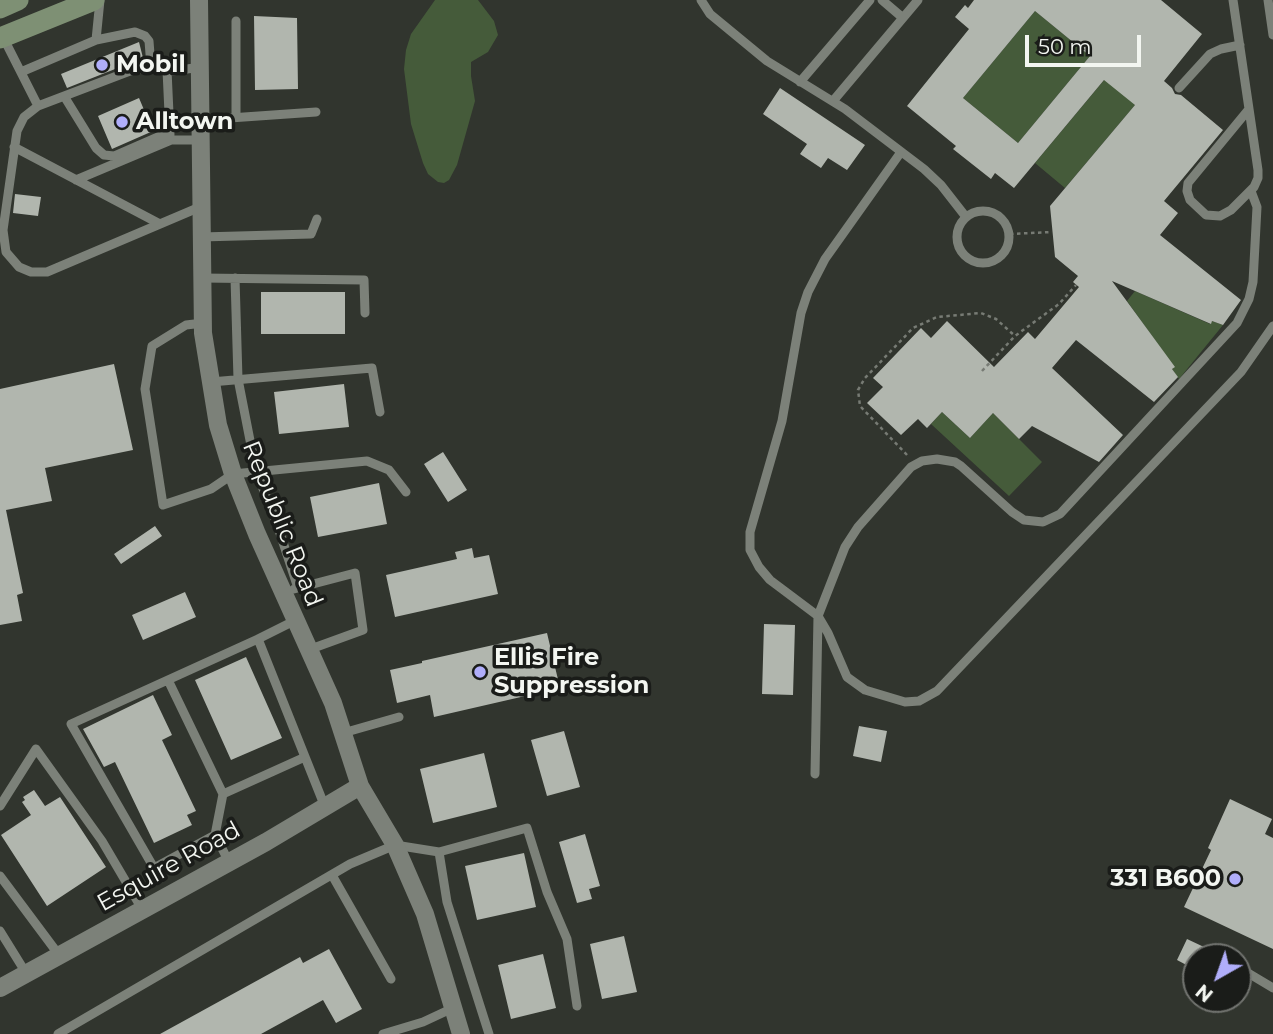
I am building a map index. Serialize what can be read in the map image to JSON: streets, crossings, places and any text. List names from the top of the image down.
{
  "streets": {
    "street": ["Republic Road", "Esquire Road"]
  },
  "crossings": [
    ["Republic Road", "Esquire Road"]
  ],
  "places": [
    "Mobil",
    "Alltown",
    "Ellis Fire Suppression",
    "331 B600"
  ],
  "scale_bar": "50 m",
  "north": "bottom left"
}
